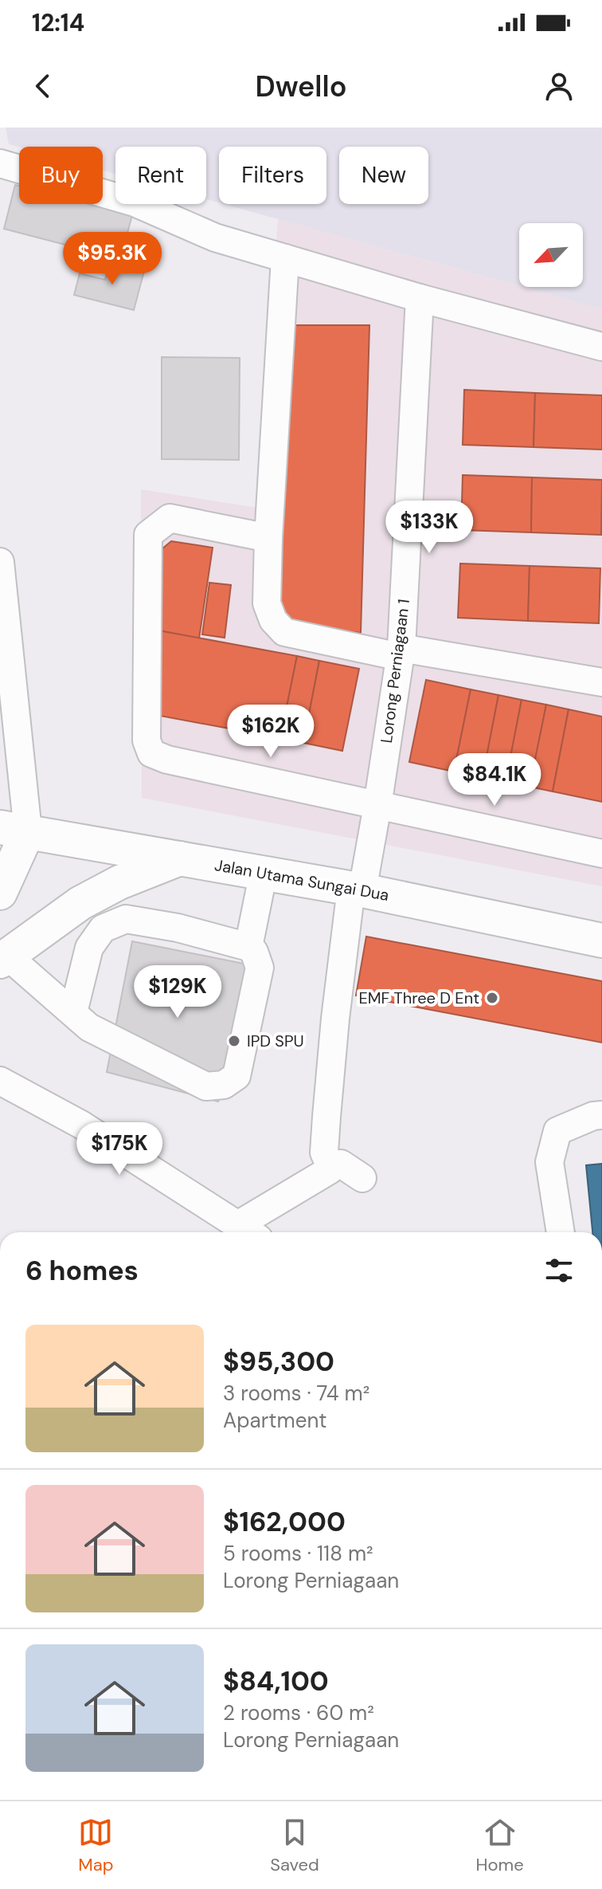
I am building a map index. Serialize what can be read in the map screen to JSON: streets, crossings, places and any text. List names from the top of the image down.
{
  "streets": {
    "main road": ["Jalan Utama Sungai Dua"],
    "street": ["Lorong Perniagaan 1"]
  },
  "crossings": [
    ["Lorong Perniagaan 1", "Jalan Utama Sungai Dua"]
  ],
  "places": ["EMF Three D Ent", "IPD SPU"],
  "north": "bottom left",
  "page": {
    "status": "12:14",
    "header": "Dwello",
    "chip": [
      "Buy",
      "Rent",
      "Filters",
      "New"
    ],
    "price": [
      "$95.3K",
      "$133K",
      "$162K",
      "$84.1K",
      "$129K",
      "$175K"
    ],
    "heading": "6 homes",
    "list": [
      {
        "name": "$95,300",
        "note": "3 rooms · 74 m² · Apartment"
      },
      {
        "name": "$162,000",
        "note": "5 rooms · 118 m² · Lorong Perniagaan"
      },
      {
        "name": "$84,100",
        "note": "2 rooms · 60 m² · Lorong Perniagaan"
      }
    ],
    "tabs": ["Map", "Saved", "Home"]
  }
}
